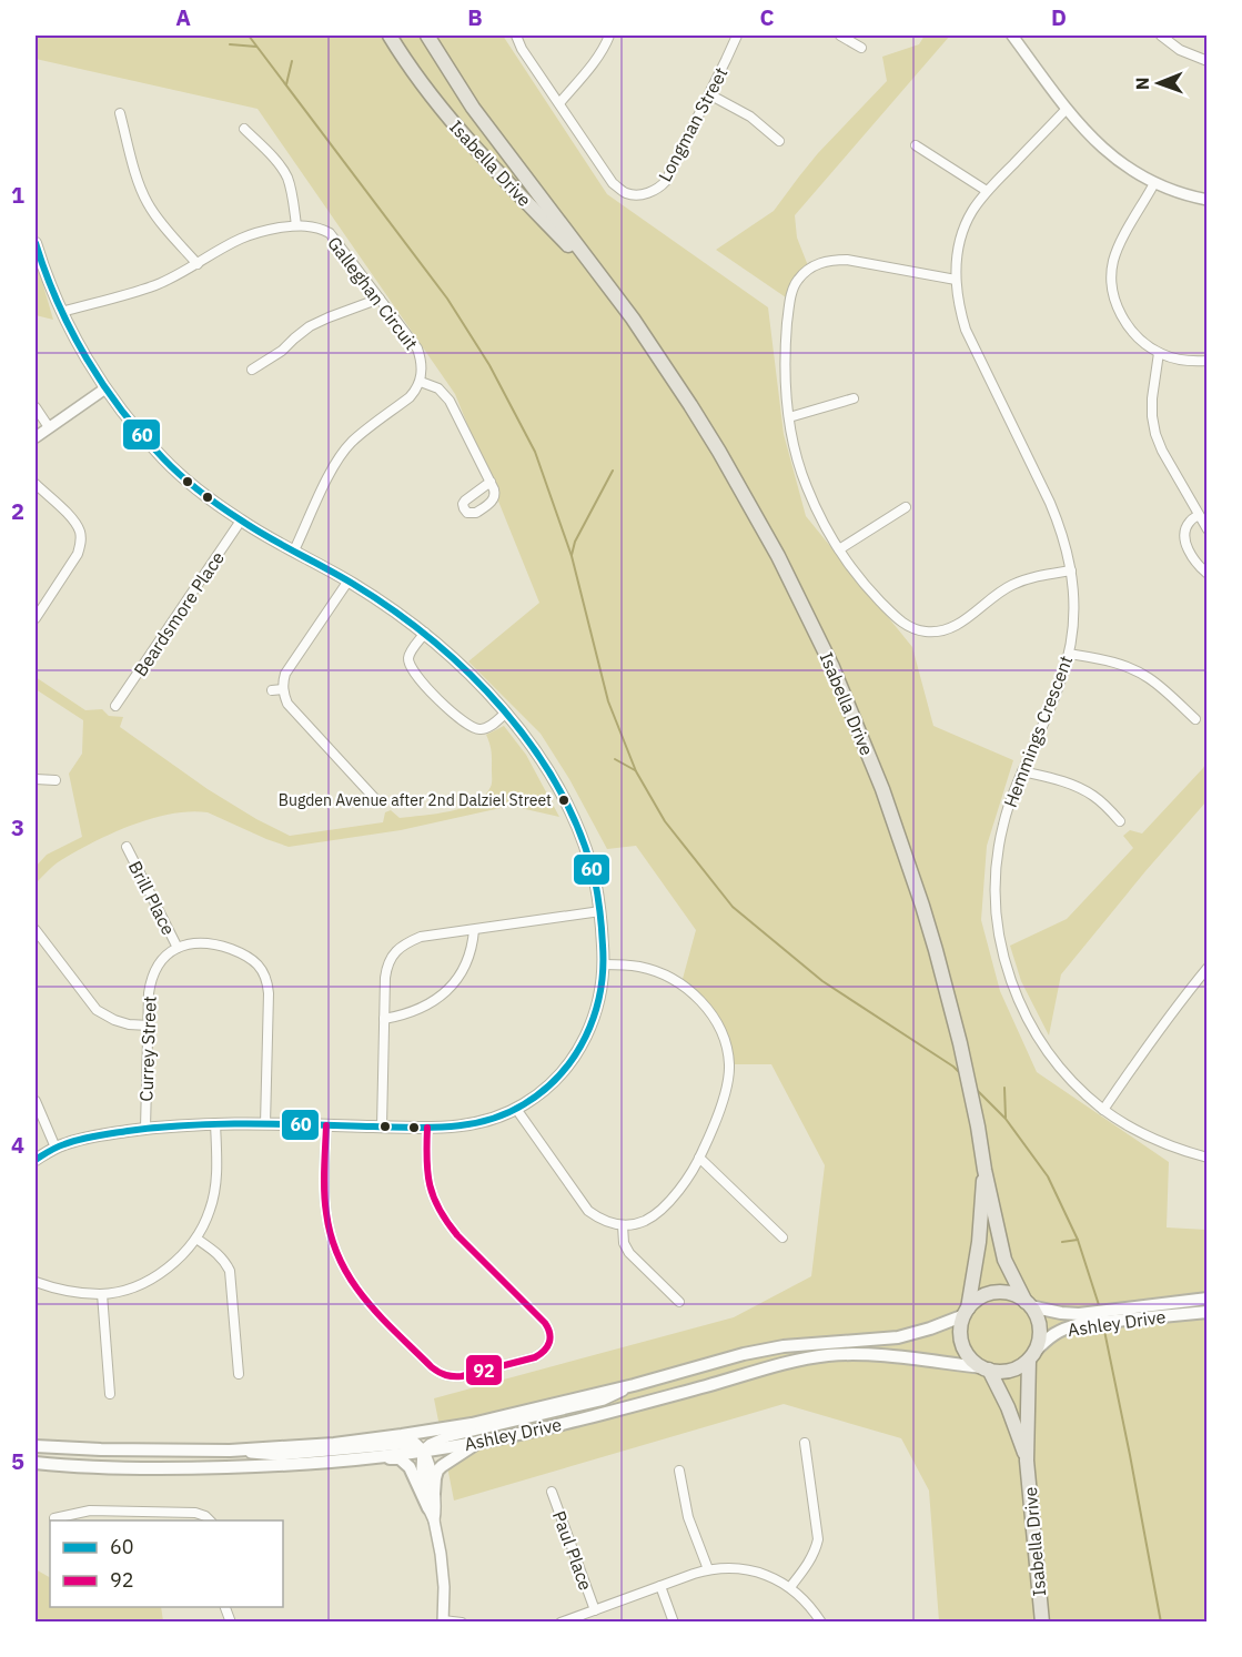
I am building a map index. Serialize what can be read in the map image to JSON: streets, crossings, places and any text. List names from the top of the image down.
{
  "streets": {
    "main road": ["Isabella Drive", "Ashley Drive"],
    "street": [
      "Longman Street",
      "Galleghan Circuit",
      "Beardsmore Place",
      "Hemmings Crescent",
      "Brill Place",
      "Currey Street",
      "Paul Place"
    ]
  },
  "crossings": [
    ["Isabella Drive", "Ashley Drive"],
    ["Brill Place", "Currey Street"]
  ],
  "places": ["Bugden Avenue after 2nd Dalziel Street"],
  "lines": ["transit line 60", "transit line 92"],
  "legend": ["60", "92"],
  "north": "left",
  "grid": {
    "columns": [
      "A",
      "B",
      "C",
      "D"
    ],
    "rows": [
      "1",
      "2",
      "3",
      "4",
      "5"
    ]
  }
}
